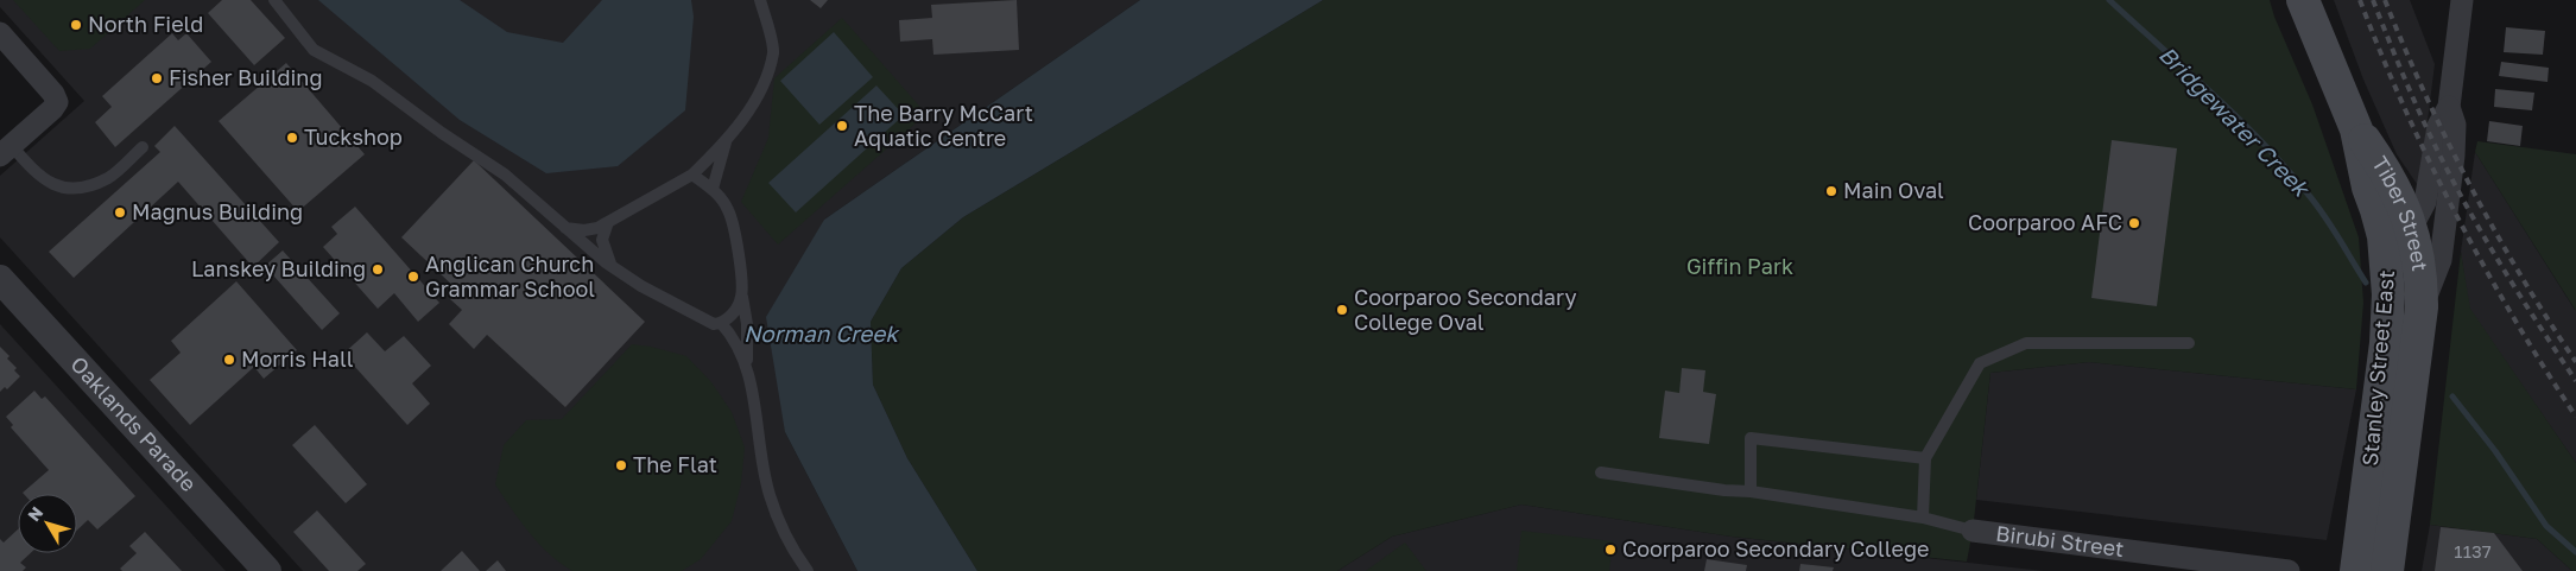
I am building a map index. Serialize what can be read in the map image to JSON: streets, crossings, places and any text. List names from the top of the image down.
{
  "streets": {
    "main road": ["Tiber Street", "Stanley Street East"],
    "street": ["Oaklands Parade", "Birubi Street"]
  },
  "crossings": [
    ["Tiber Street", "Stanley Street East"]
  ],
  "water": ["Bridgewater Creek", "Norman Creek"],
  "parks": ["Giffin Park"],
  "places": [
    "North Field",
    "Fisher Building",
    "The Barry McCart Aquatic Centre",
    "Tuckshop",
    "Main Oval",
    "Magnus Building",
    "Coorparoo AFC",
    "Lanskey Building",
    "Anglican Church Grammar School",
    "Coorparoo Secondary College Oval",
    "Morris Hall",
    "The Flat",
    "Coorparoo Secondary College"
  ],
  "house_numbers": ["1137"],
  "north": "top left"
}
